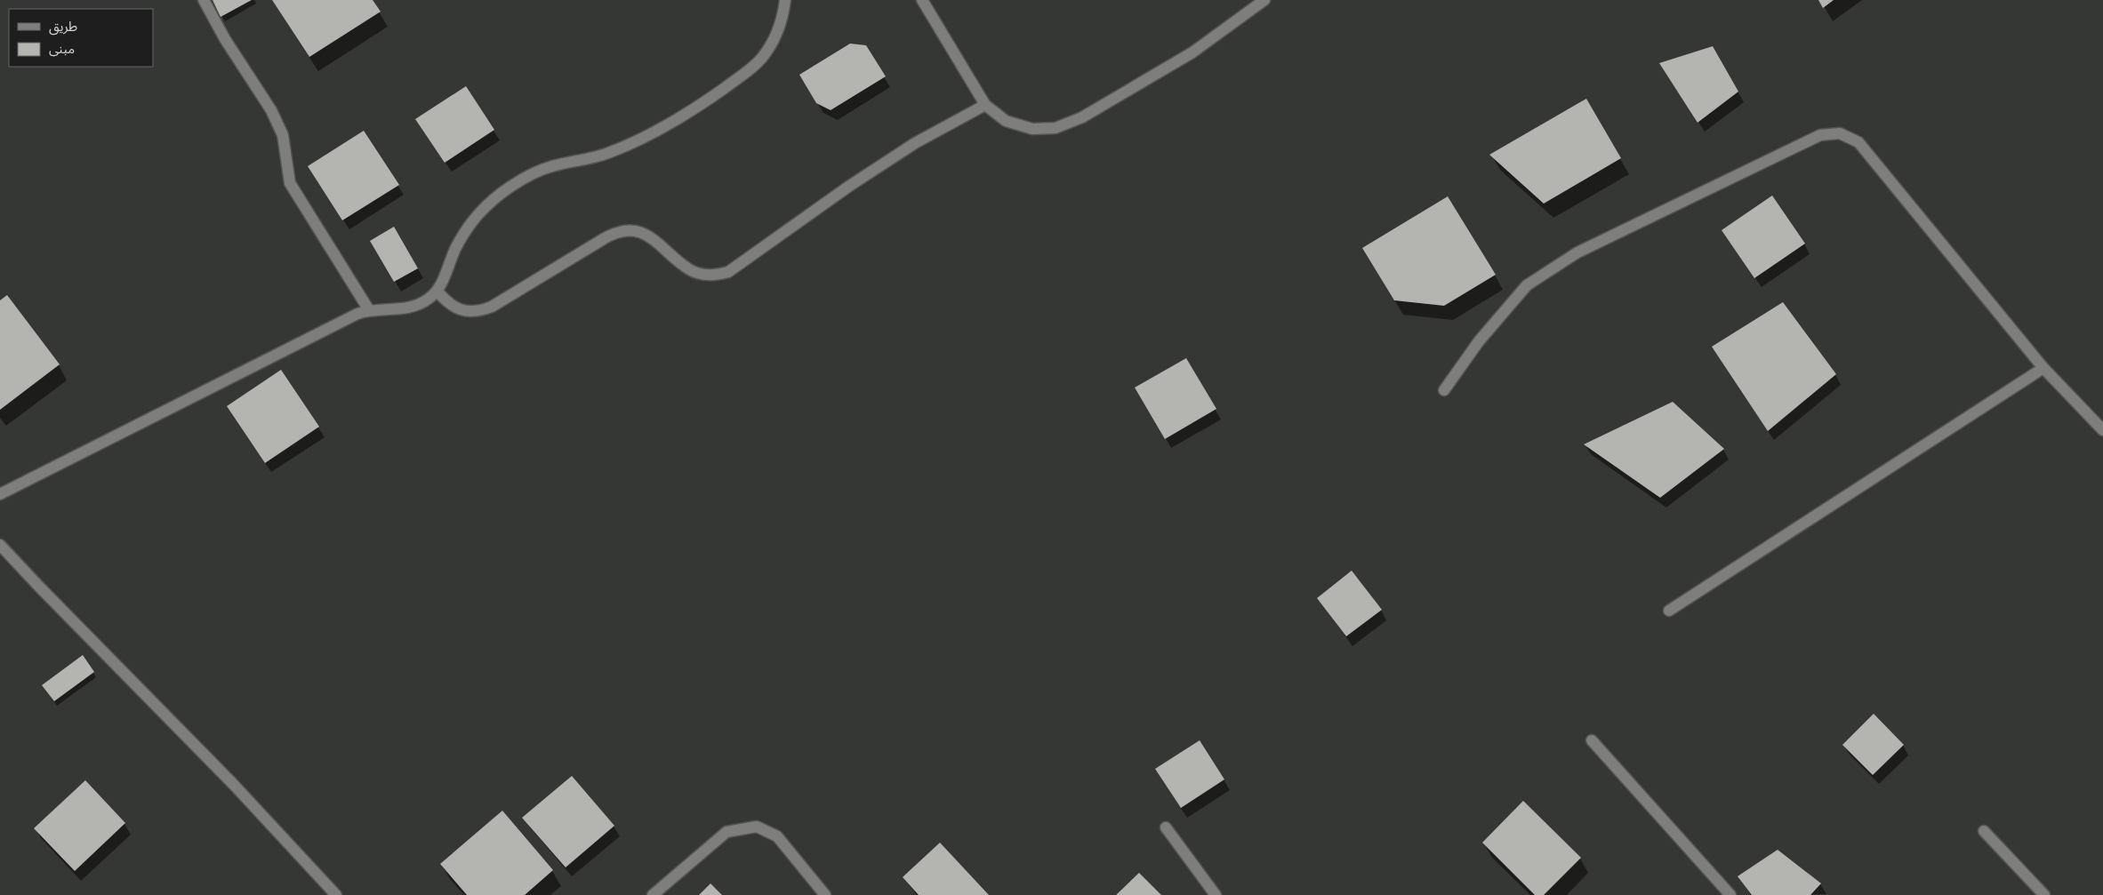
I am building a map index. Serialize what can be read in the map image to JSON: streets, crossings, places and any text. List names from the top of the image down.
{
  "legend": ["طريق", "مبنى"]
}
